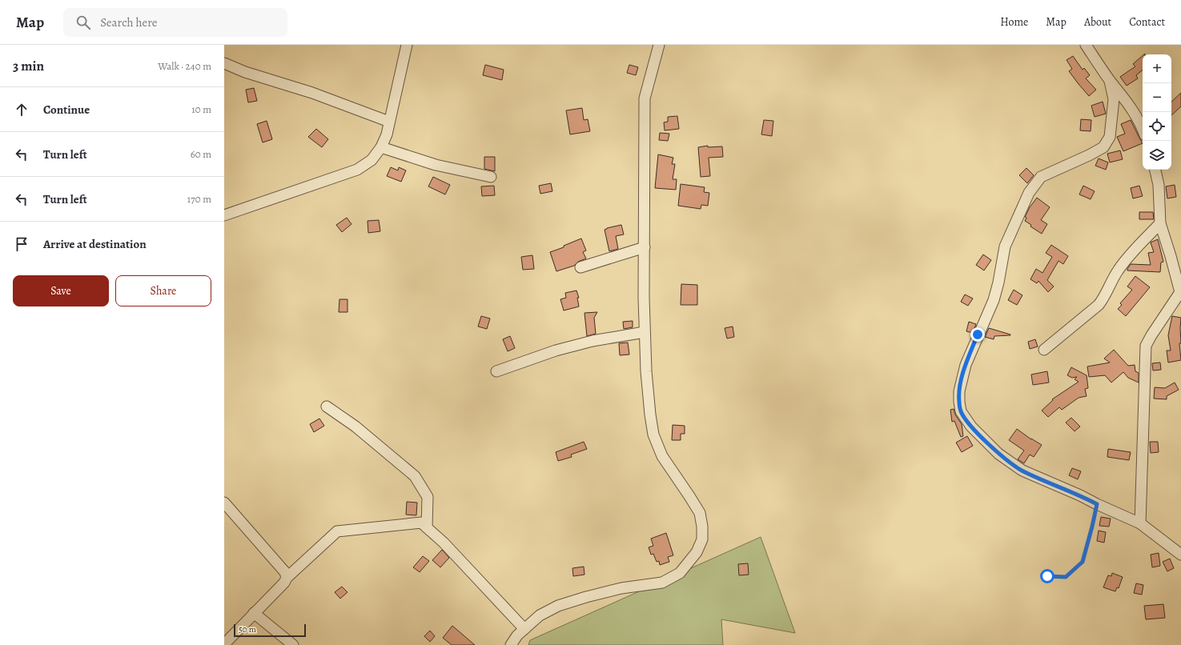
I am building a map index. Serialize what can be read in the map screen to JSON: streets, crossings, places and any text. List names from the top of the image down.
{
  "scale_bar": "50 m",
  "page": {
    "header": "Map",
    "search": "Search here",
    "nav": [
      "Home",
      "Map",
      "About",
      "Contact"
    ],
    "heading": ["3 min", "Walk · 240 m"],
    "map_buttons": ["+", "−"],
    "list": [
      ["Continue", "10 m"],
      ["Turn left", "60 m"],
      ["Turn left", "170 m"],
      "Arrive at destination"
    ],
    "buttons": ["Save", "Share"],
    "scale": "50 m"
  }
}
